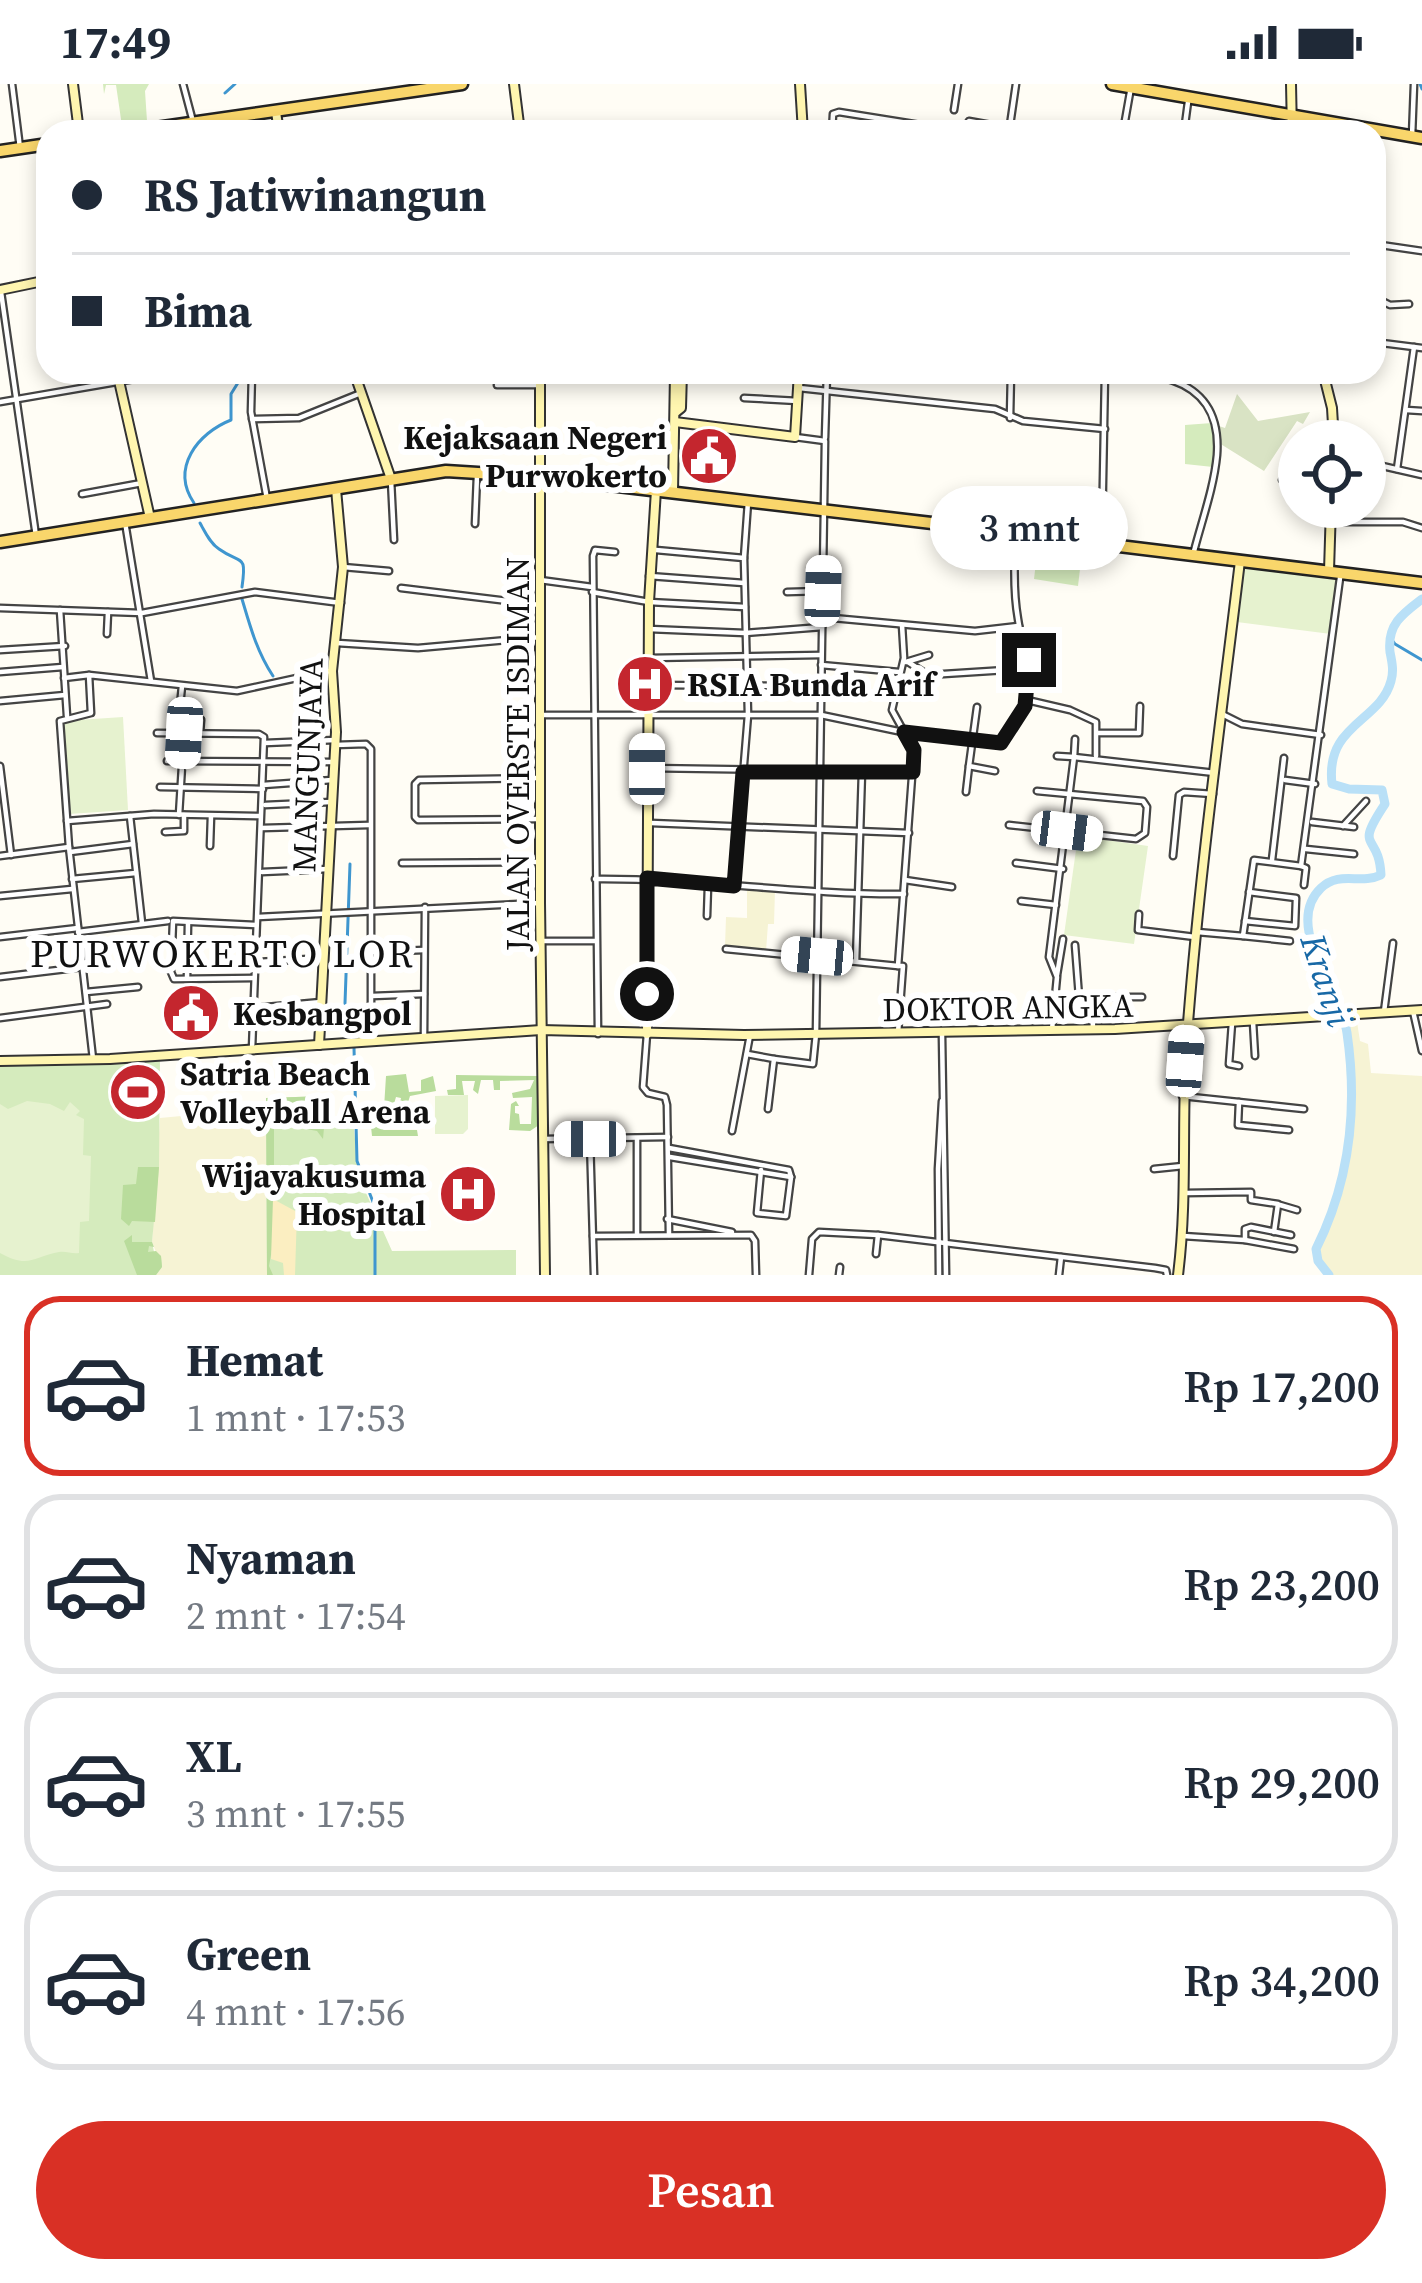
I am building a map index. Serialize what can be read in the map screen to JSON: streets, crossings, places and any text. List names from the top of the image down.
{
  "streets": {
    "street": ["JALAN OVERSTE ISDIMAN", "MANGUNJAYA", "DOKTOR ANGKA"]
  },
  "crossings": [
    ["JALAN OVERSTE ISDIMAN", "DOKTOR ANGKA"],
    ["MANGUNJAYA", "DOKTOR ANGKA"]
  ],
  "districts": ["PURWOKERTO LOR"],
  "water": ["Kranji"],
  "places": {
    "public building": ["Kejaksaan Negeri Purwokerto", "Kesbangpol"],
    "hospital": ["RSIA Bunda Arif", "Wijayakusuma Hospital"],
    "sports": ["Satria Beach Volleyball Arena"]
  },
  "page": {
    "status": "17:49",
    "banner": ["RS Jatiwinangun", "Bima"],
    "bubble": "3 mnt",
    "list": [
      {
        "name": "Hemat",
        "note": "1 mnt · 17:53",
        "value": "Rp 17,200"
      },
      {
        "name": "Nyaman",
        "note": "2 mnt · 17:54",
        "value": "Rp 23,200"
      },
      {
        "name": "XL",
        "note": "3 mnt · 17:55",
        "value": "Rp 29,200"
      },
      {
        "name": "Green",
        "note": "4 mnt · 17:56",
        "value": "Rp 34,200"
      }
    ],
    "buttons": "Pesan"
  }
}
